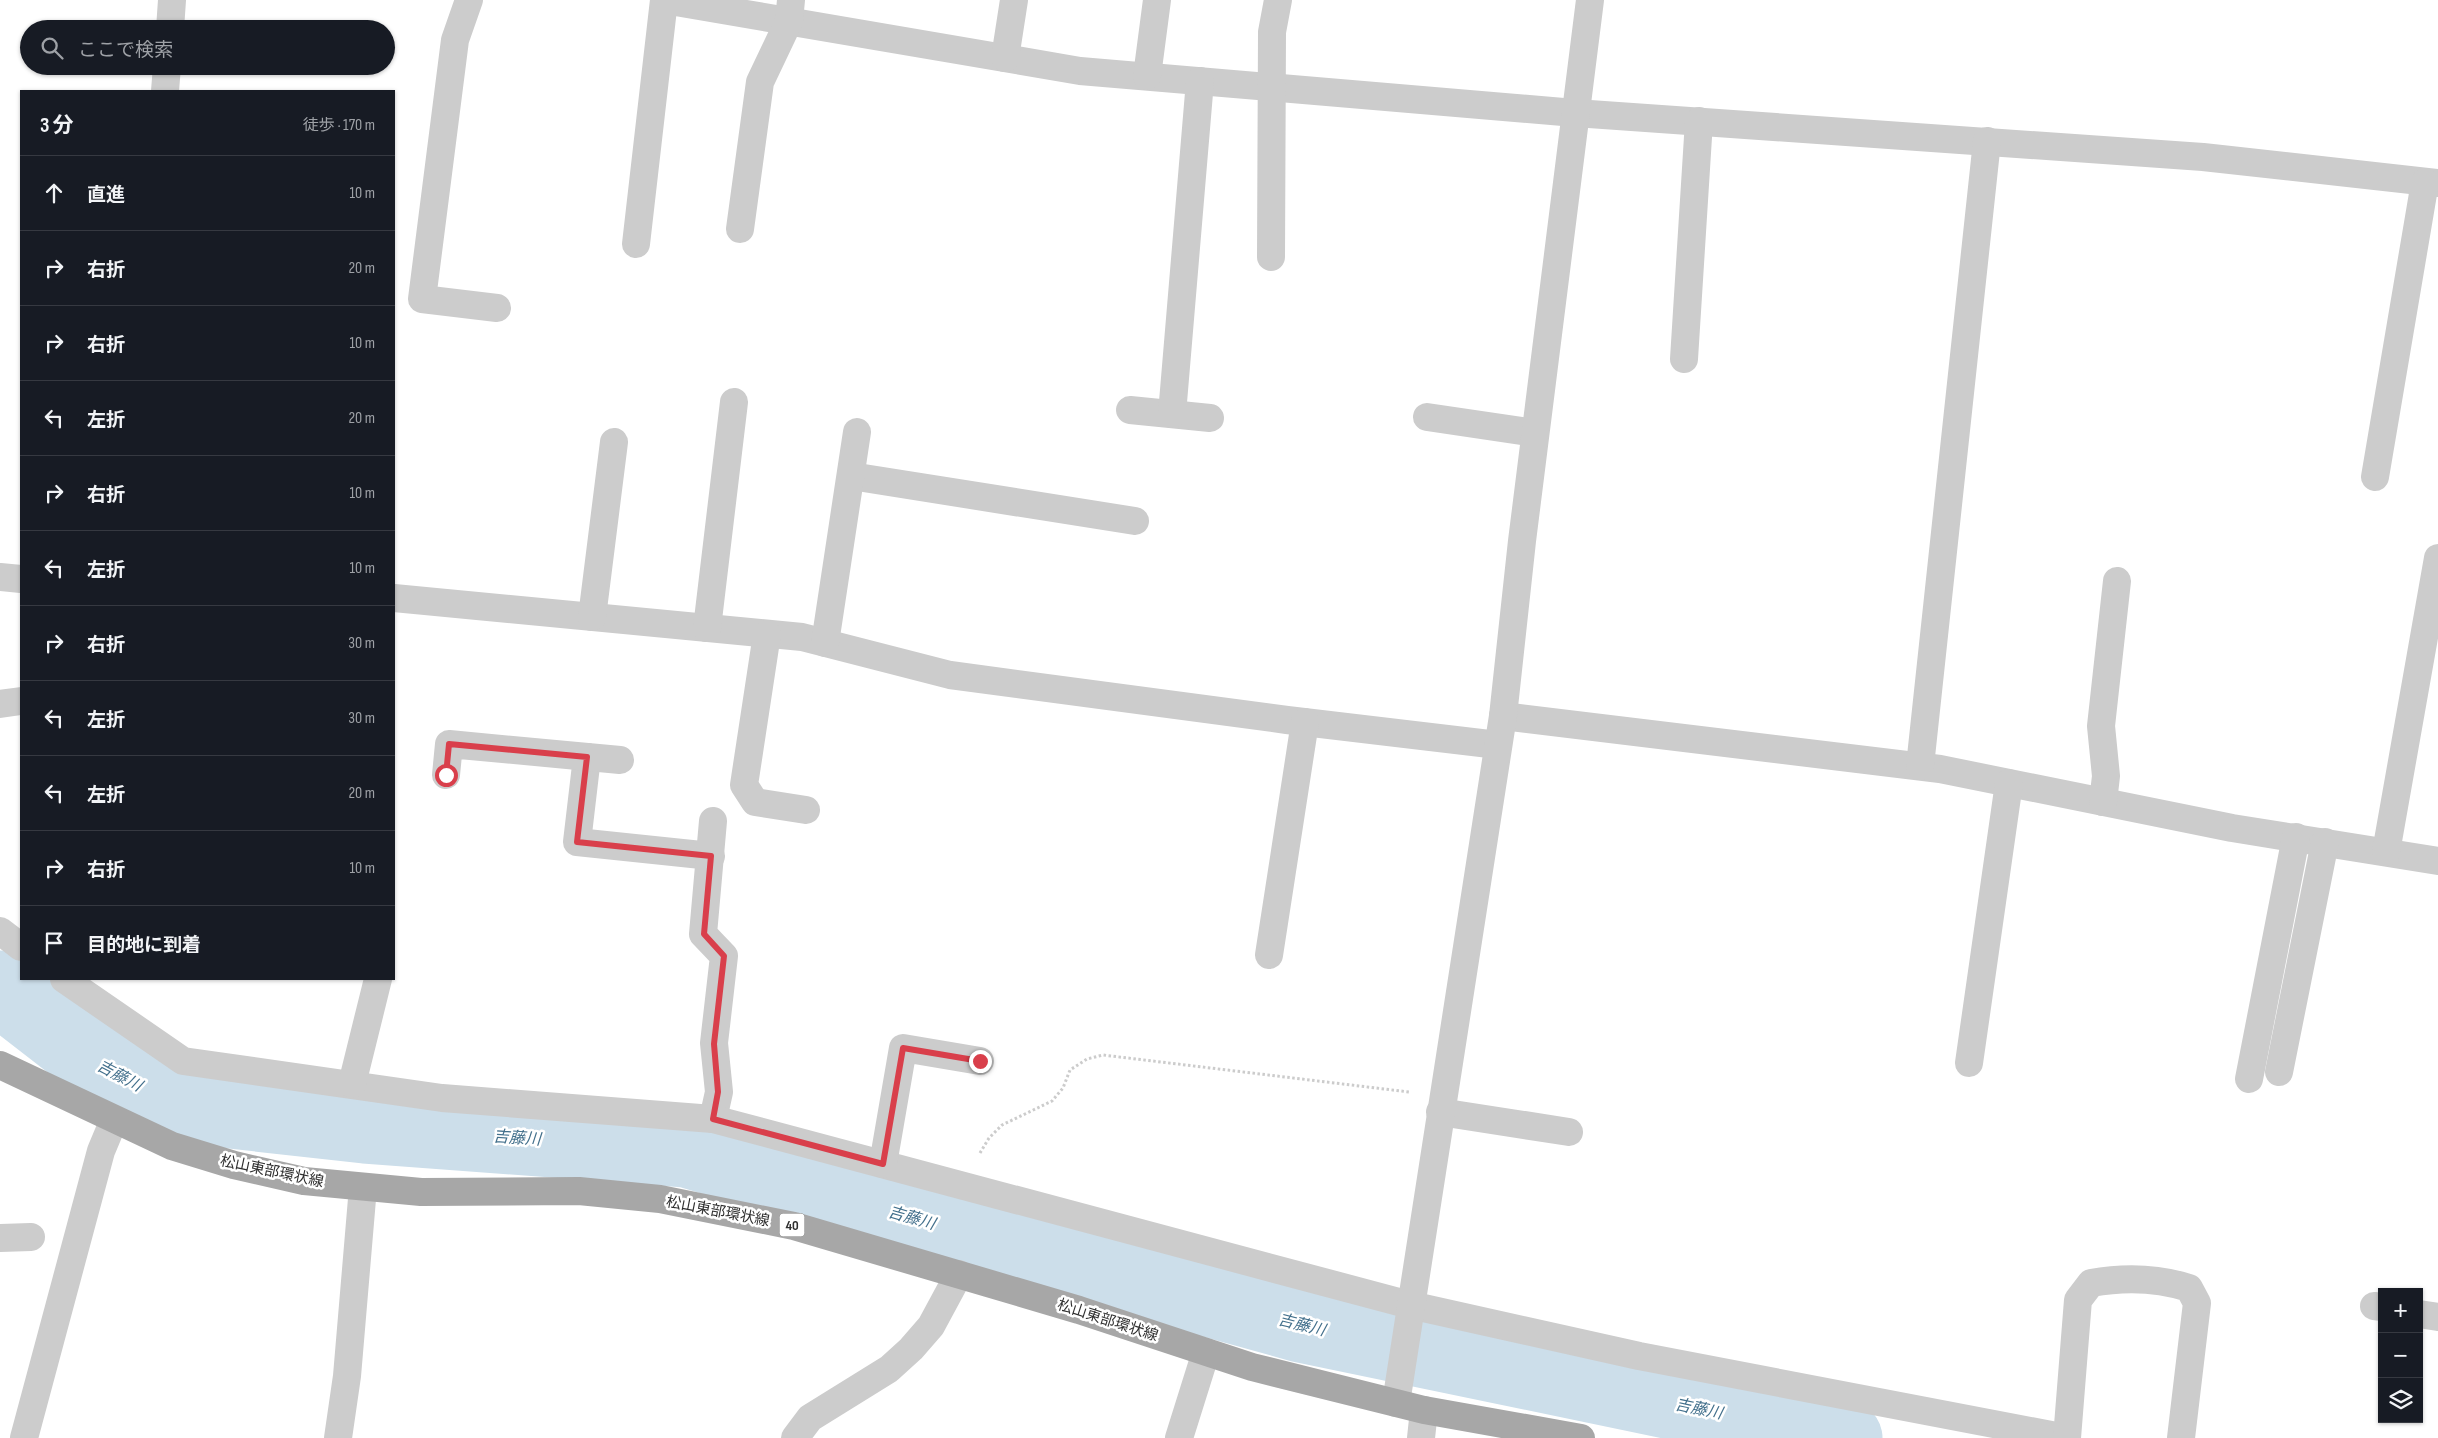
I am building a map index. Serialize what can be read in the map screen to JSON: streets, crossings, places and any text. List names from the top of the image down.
{
  "streets": {
    "main road": ["松山東部環状線", "40"]
  },
  "water": ["吉藤川"],
  "page": {
    "search": "ここで検索",
    "heading": ["3 分", "徒歩 · 170 m"],
    "list": [
      ["直進", "10 m"],
      ["右折", "20 m"],
      ["右折", "10 m"],
      ["左折", "20 m"],
      ["右折", "10 m"],
      ["左折", "10 m"],
      ["右折", "30 m"],
      ["左折", "30 m"],
      ["左折", "20 m"],
      ["右折", "10 m"],
      "目的地に到着"
    ],
    "map_buttons": ["+", "−"]
  }
}
